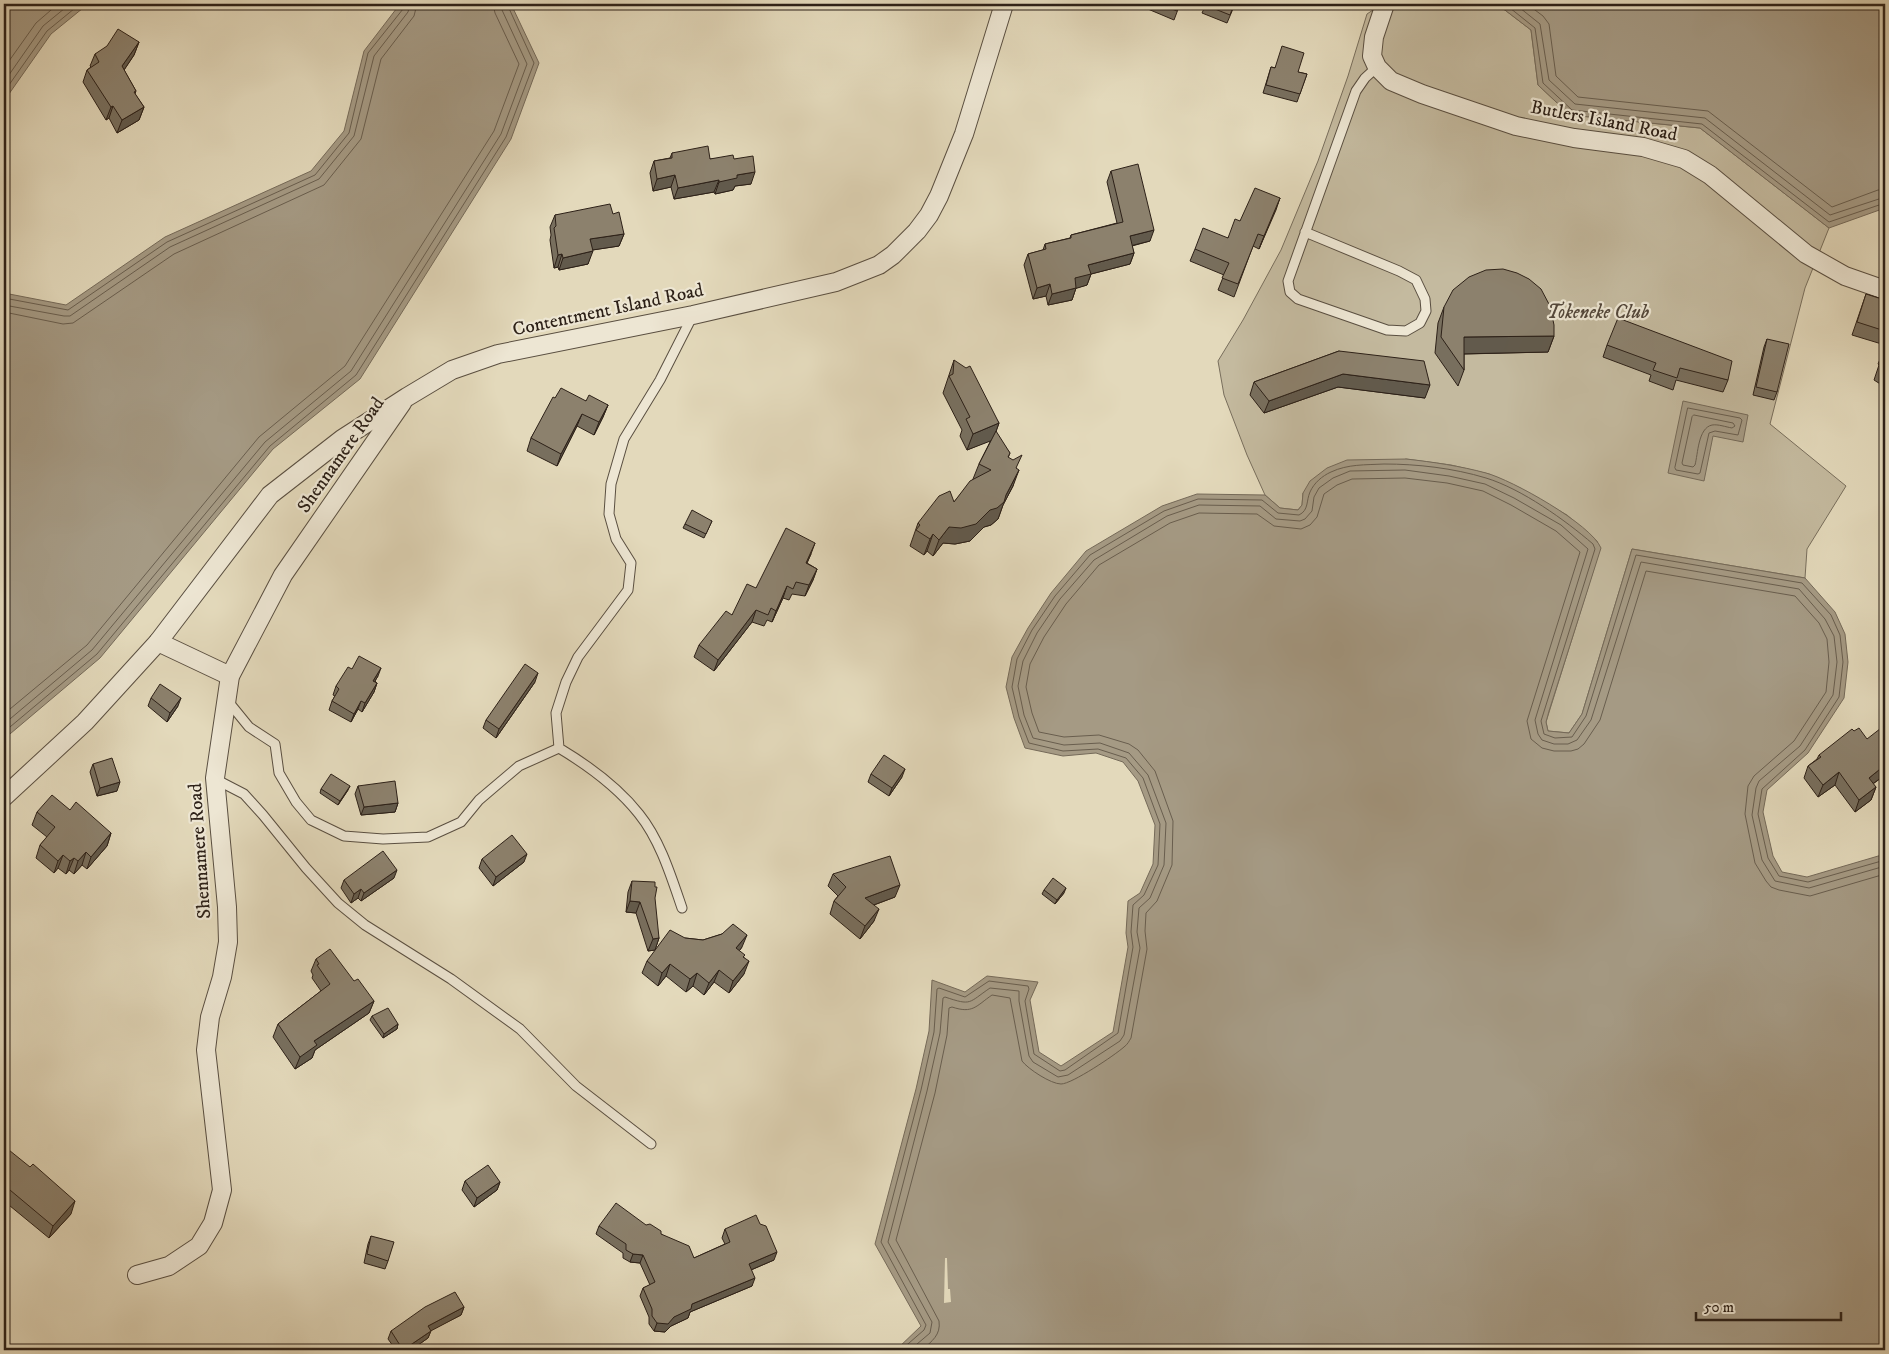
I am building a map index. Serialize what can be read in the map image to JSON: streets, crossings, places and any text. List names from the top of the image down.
{
  "streets": {
    "street": ["Butlers Island Road", "Contentment Island Road", "Shennamere Road"]
  },
  "crossings": [
    ["Contentment Island Road", "Shennamere Road"]
  ],
  "parks": ["Tokeneke Club"],
  "scale_bar": "50 m"
}
